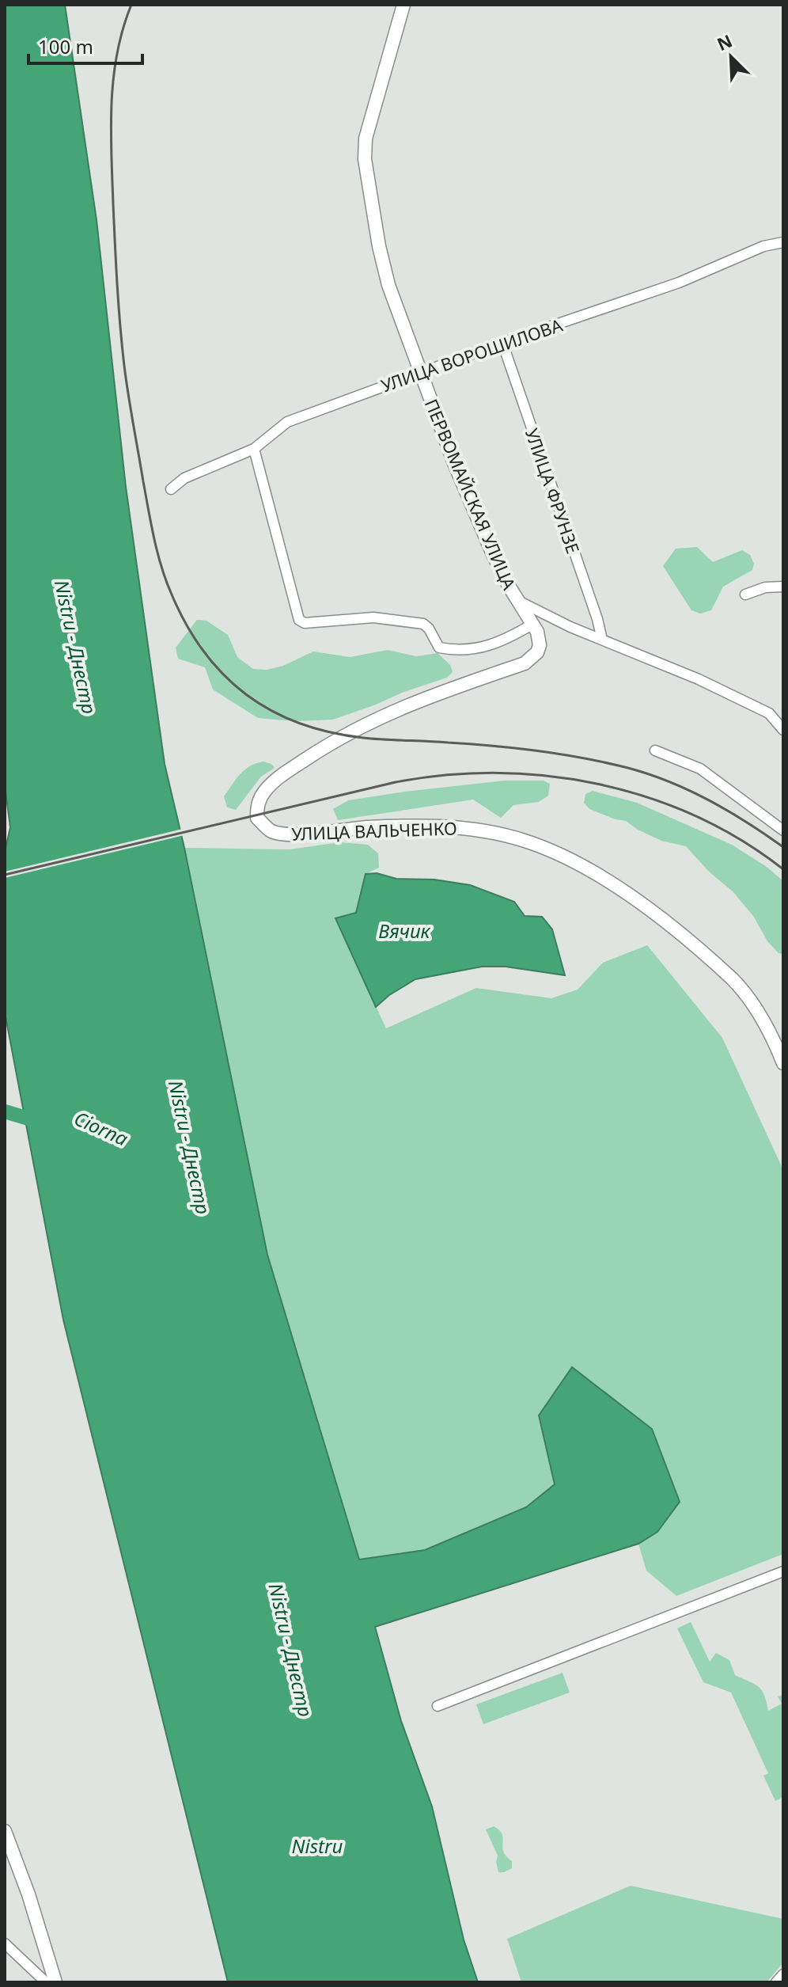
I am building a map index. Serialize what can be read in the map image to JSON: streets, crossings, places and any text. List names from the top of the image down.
{
  "streets": {
    "main road": ["ПЕРВОМАЙСКАЯ УЛИЦА", "УЛИЦА ВАЛЬЧЕНКО"],
    "street": ["УЛИЦА ВОРОШИЛОВА", "УЛИЦА ФРУНЗЕ"]
  },
  "crossings": [
    ["УЛИЦА ВОРОШИЛОВА", "УЛИЦА ФРУНЗЕ"],
    ["УЛИЦА ВОРОШИЛОВА", "ПЕРВОМАЙСКАЯ УЛИЦА"],
    ["ПЕРВОМАЙСКАЯ УЛИЦА", "УЛИЦА ВАЛЬЧЕНКО"]
  ],
  "water": [
    "Nistru - Днестр",
    "Вячик",
    "Ciorna",
    "Nistru"
  ],
  "scale_bar": "100 m",
  "north": "top left"
}
